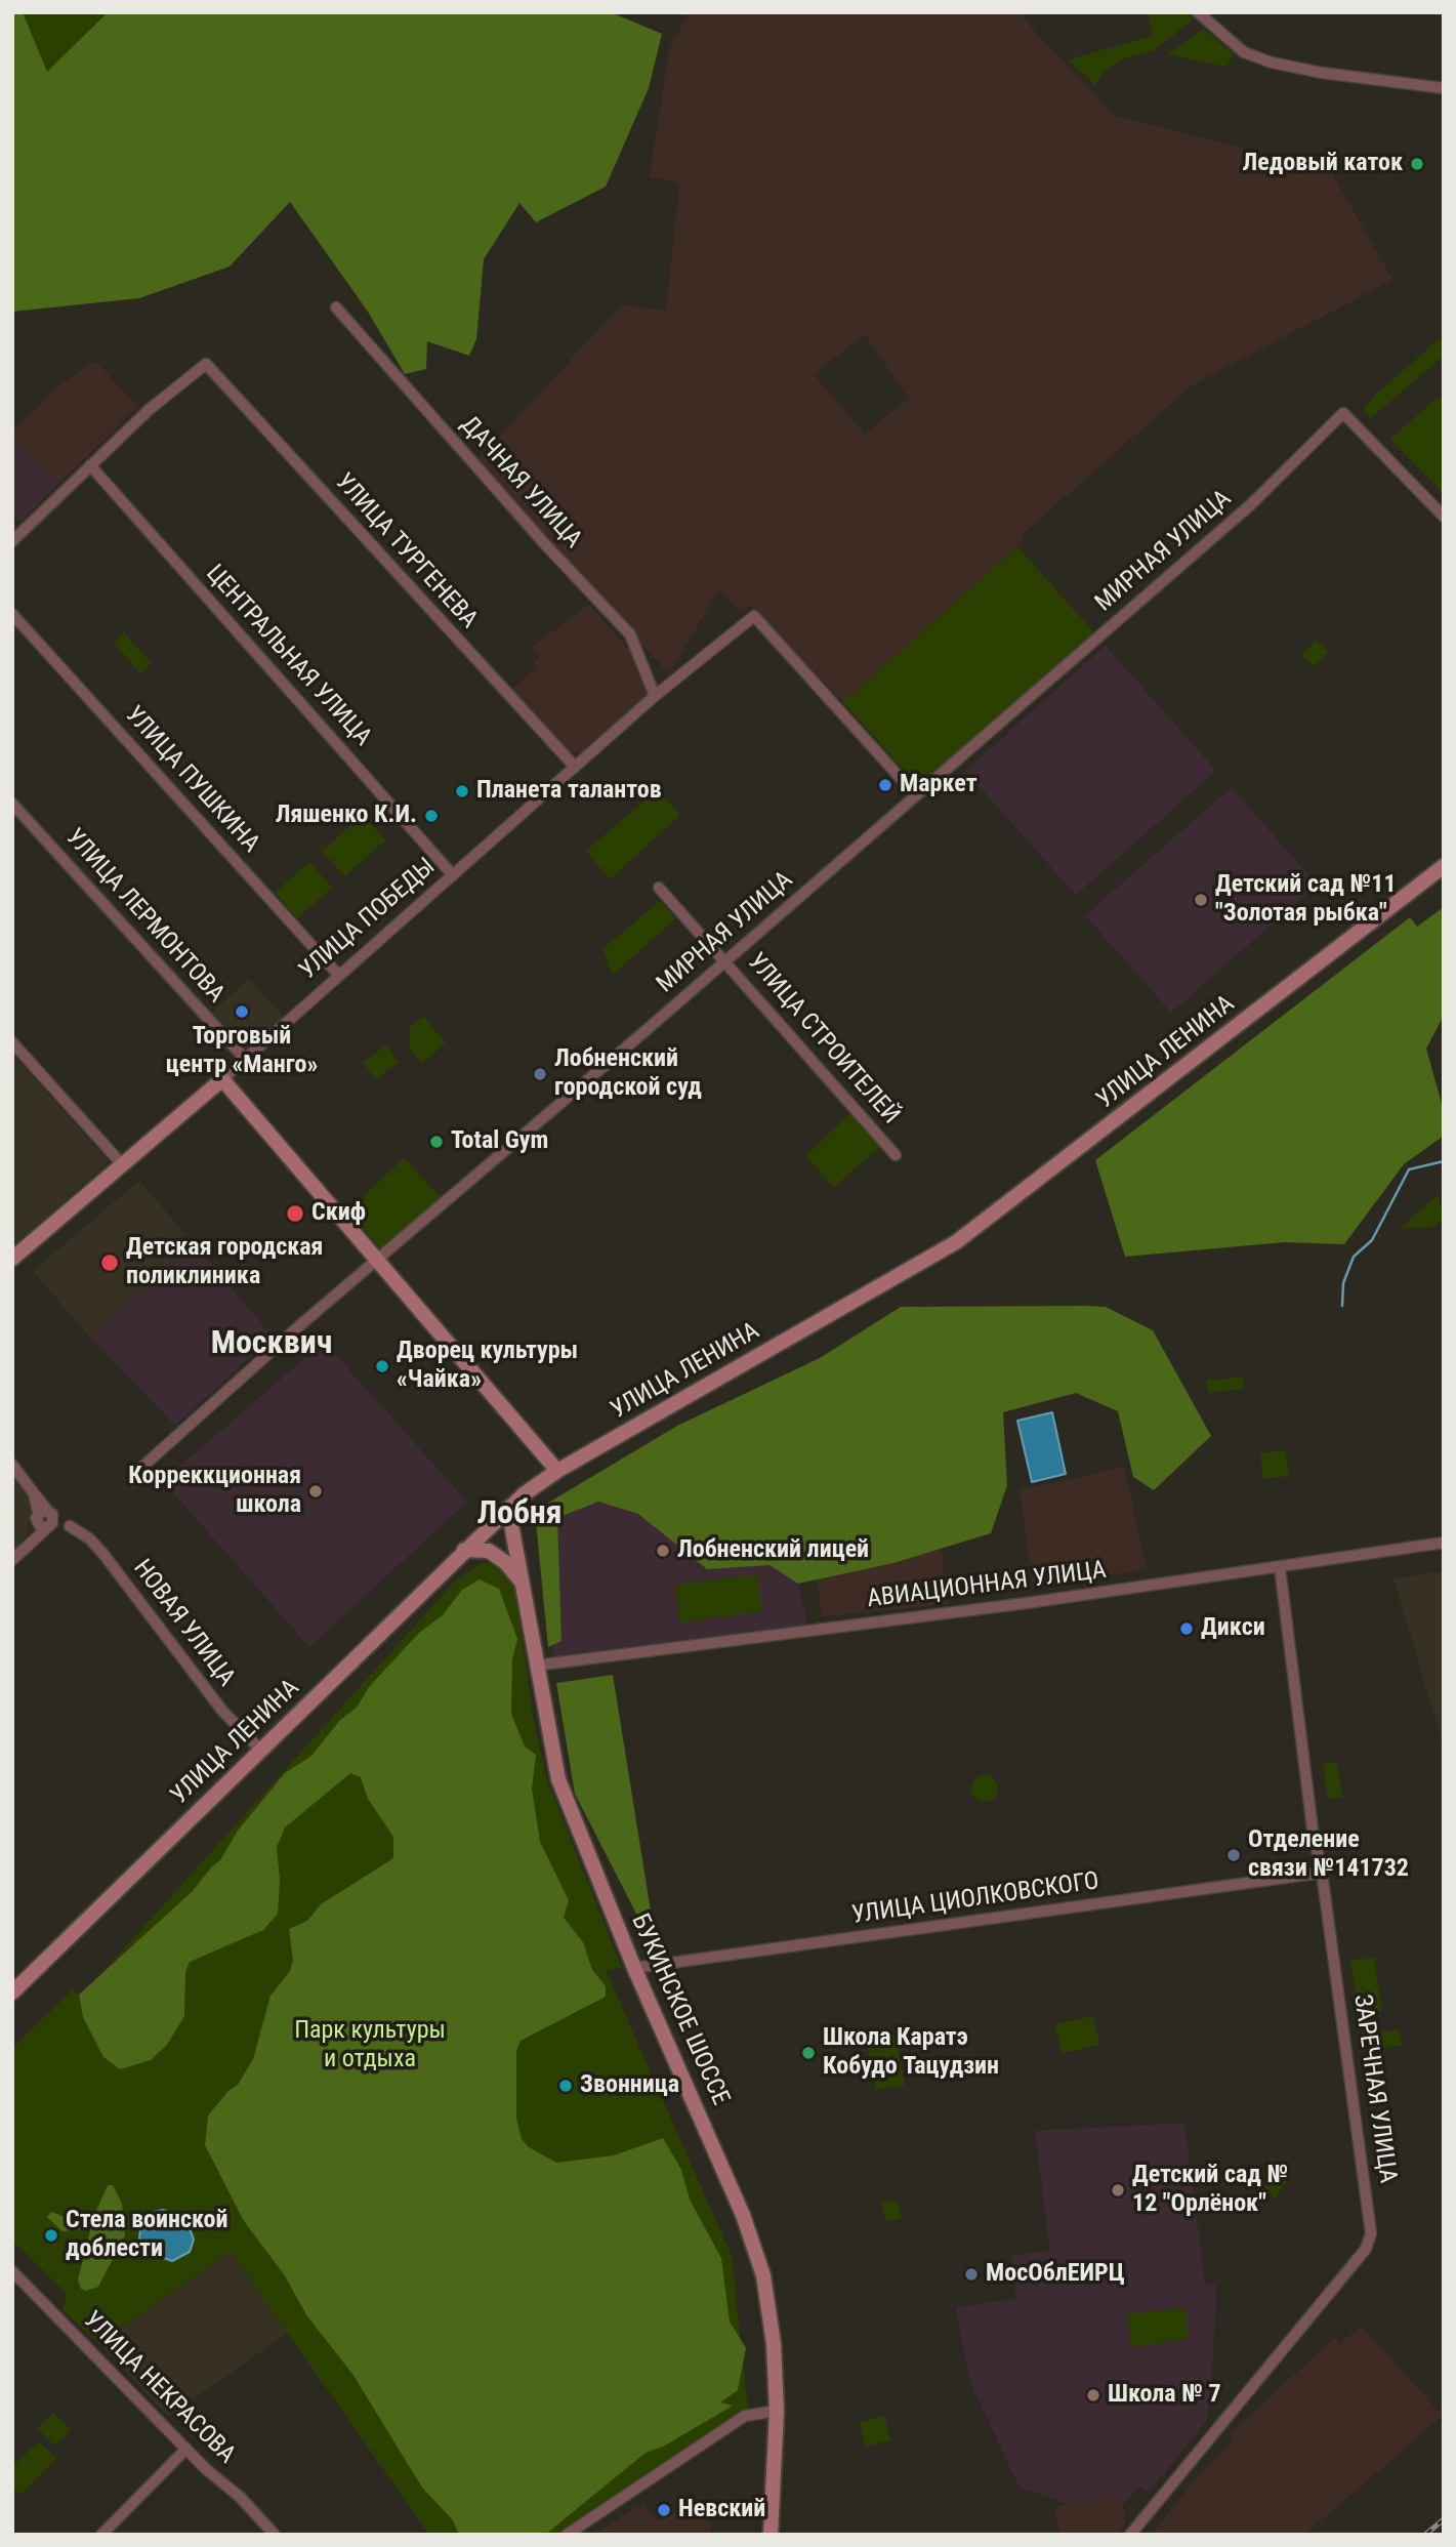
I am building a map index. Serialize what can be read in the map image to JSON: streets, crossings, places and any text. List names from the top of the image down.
{
  "streets": {
    "main road": ["УЛИЦА ПОБЕДЫ", "УЛИЦА ЛЕНИНА", "БУКИНСКОЕ ШОССЕ"],
    "street": [
      "ДАЧНАЯ УЛИЦА",
      "УЛИЦА ТУРГЕНЕВА",
      "МИРНАЯ УЛИЦА",
      "ЦЕНТРАЛЬНАЯ УЛИЦА",
      "УЛИЦА ПУШКИНА",
      "УЛИЦА ЛЕРМОНТОВА",
      "УЛИЦА СТРОИТЕЛЕЙ",
      "АВИАЦИОННАЯ УЛИЦА",
      "НОВАЯ УЛИЦА",
      "УЛИЦА ЦИОЛКОВСКОГО",
      "ЗАРЕЧНАЯ УЛИЦА",
      "УЛИЦА НЕКРАСОВА"
    ]
  },
  "crossings": [
    ["ДАЧНАЯ УЛИЦА", "УЛИЦА ПОБЕДЫ"],
    ["УЛИЦА ТУРГЕНЕВА", "ЦЕНТРАЛЬНАЯ УЛИЦА"],
    ["УЛИЦА ТУРГЕНЕВА", "УЛИЦА ПОБЕДЫ"],
    ["МИРНАЯ УЛИЦА", "УЛИЦА ПОБЕДЫ"],
    ["МИРНАЯ УЛИЦА", "УЛИЦА СТРОИТЕЛЕЙ"],
    ["ЦЕНТРАЛЬНАЯ УЛИЦА", "УЛИЦА ПОБЕДЫ"],
    ["УЛИЦА ПУШКИНА", "УЛИЦА ПОБЕДЫ"],
    ["УЛИЦА ЛЕРМОНТОВА", "УЛИЦА ПОБЕДЫ"],
    ["УЛИЦА ЛЕНИНА", "НОВАЯ УЛИЦА"],
    ["УЛИЦА ЛЕНИНА", "БУКИНСКОЕ ШОССЕ"],
    ["АВИАЦИОННАЯ УЛИЦА", "БУКИНСКОЕ ШОССЕ"],
    ["АВИАЦИОННАЯ УЛИЦА", "ЗАРЕЧНАЯ УЛИЦА"],
    ["УЛИЦА ЦИОЛКОВСКОГО", "БУКИНСКОЕ ШОССЕ"],
    ["УЛИЦА ЦИОЛКОВСКОГО", "ЗАРЕЧНАЯ УЛИЦА"]
  ],
  "districts": ["Москвич", "Лобня"],
  "parks": ["Парк культуры и отдыха"],
  "places": [
    "Ледовый каток",
    "Маркет",
    "Планета талантов",
    "Ляшенко К.И.",
    "Детский сад №11 \"Золотая рыбка\"",
    "Торговый центр «Манго»",
    "Лобненский городской суд",
    "Total Gym",
    "Скиф",
    "Детская городская поликлиника",
    "Дворец культуры «Чайка»",
    "Корреккционная школа",
    "Лобненский лицей",
    "Дикси",
    "Отделение связи №141732",
    "Школа Каратэ Кобудо Тацудзин",
    "Звонница",
    "Детский сад № 12 \"Орлёнок\"",
    "Стела воинской доблести",
    "МосОблЕИРЦ",
    "Школа № 7",
    "Невский"
  ]
}
